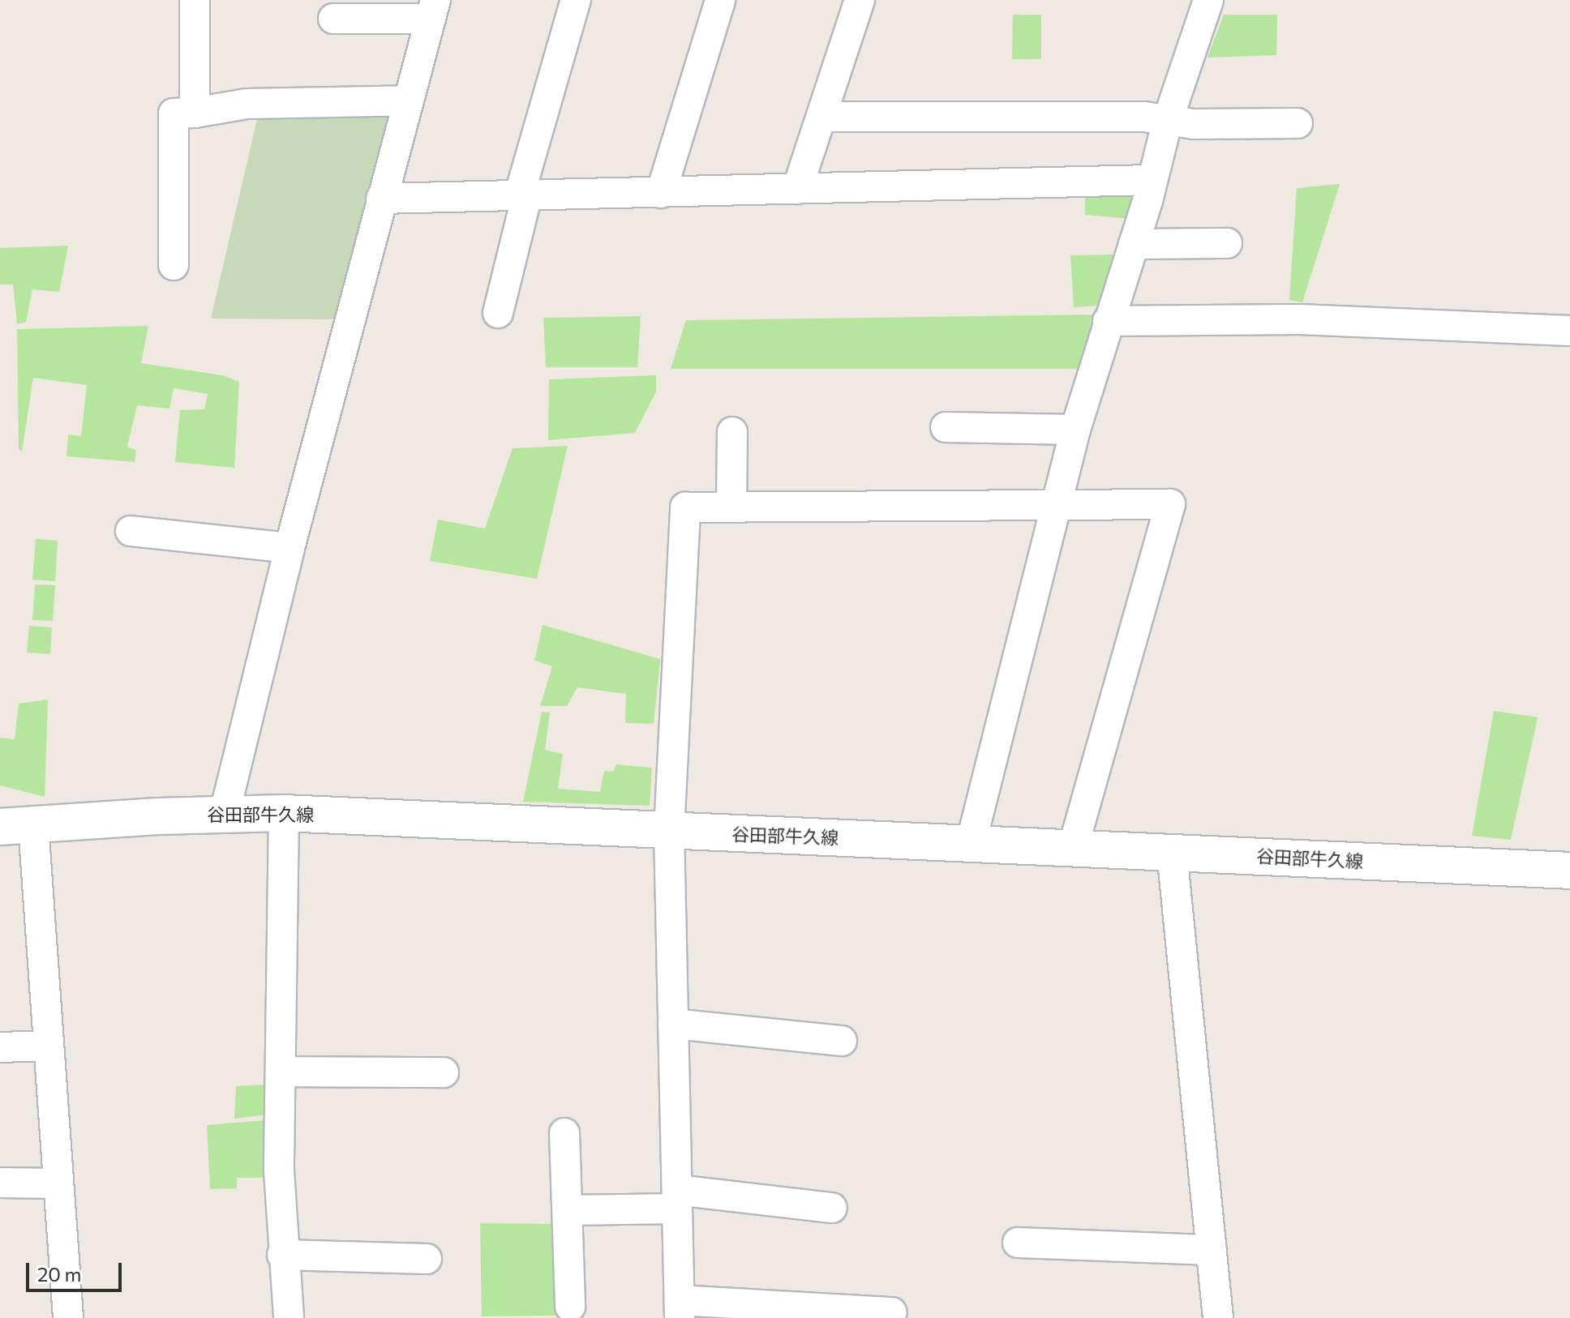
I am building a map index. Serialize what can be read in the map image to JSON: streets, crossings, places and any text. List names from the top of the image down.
{
  "streets": {
    "main road": ["谷田部牛久線"]
  },
  "scale_bar": "20 m"
}
